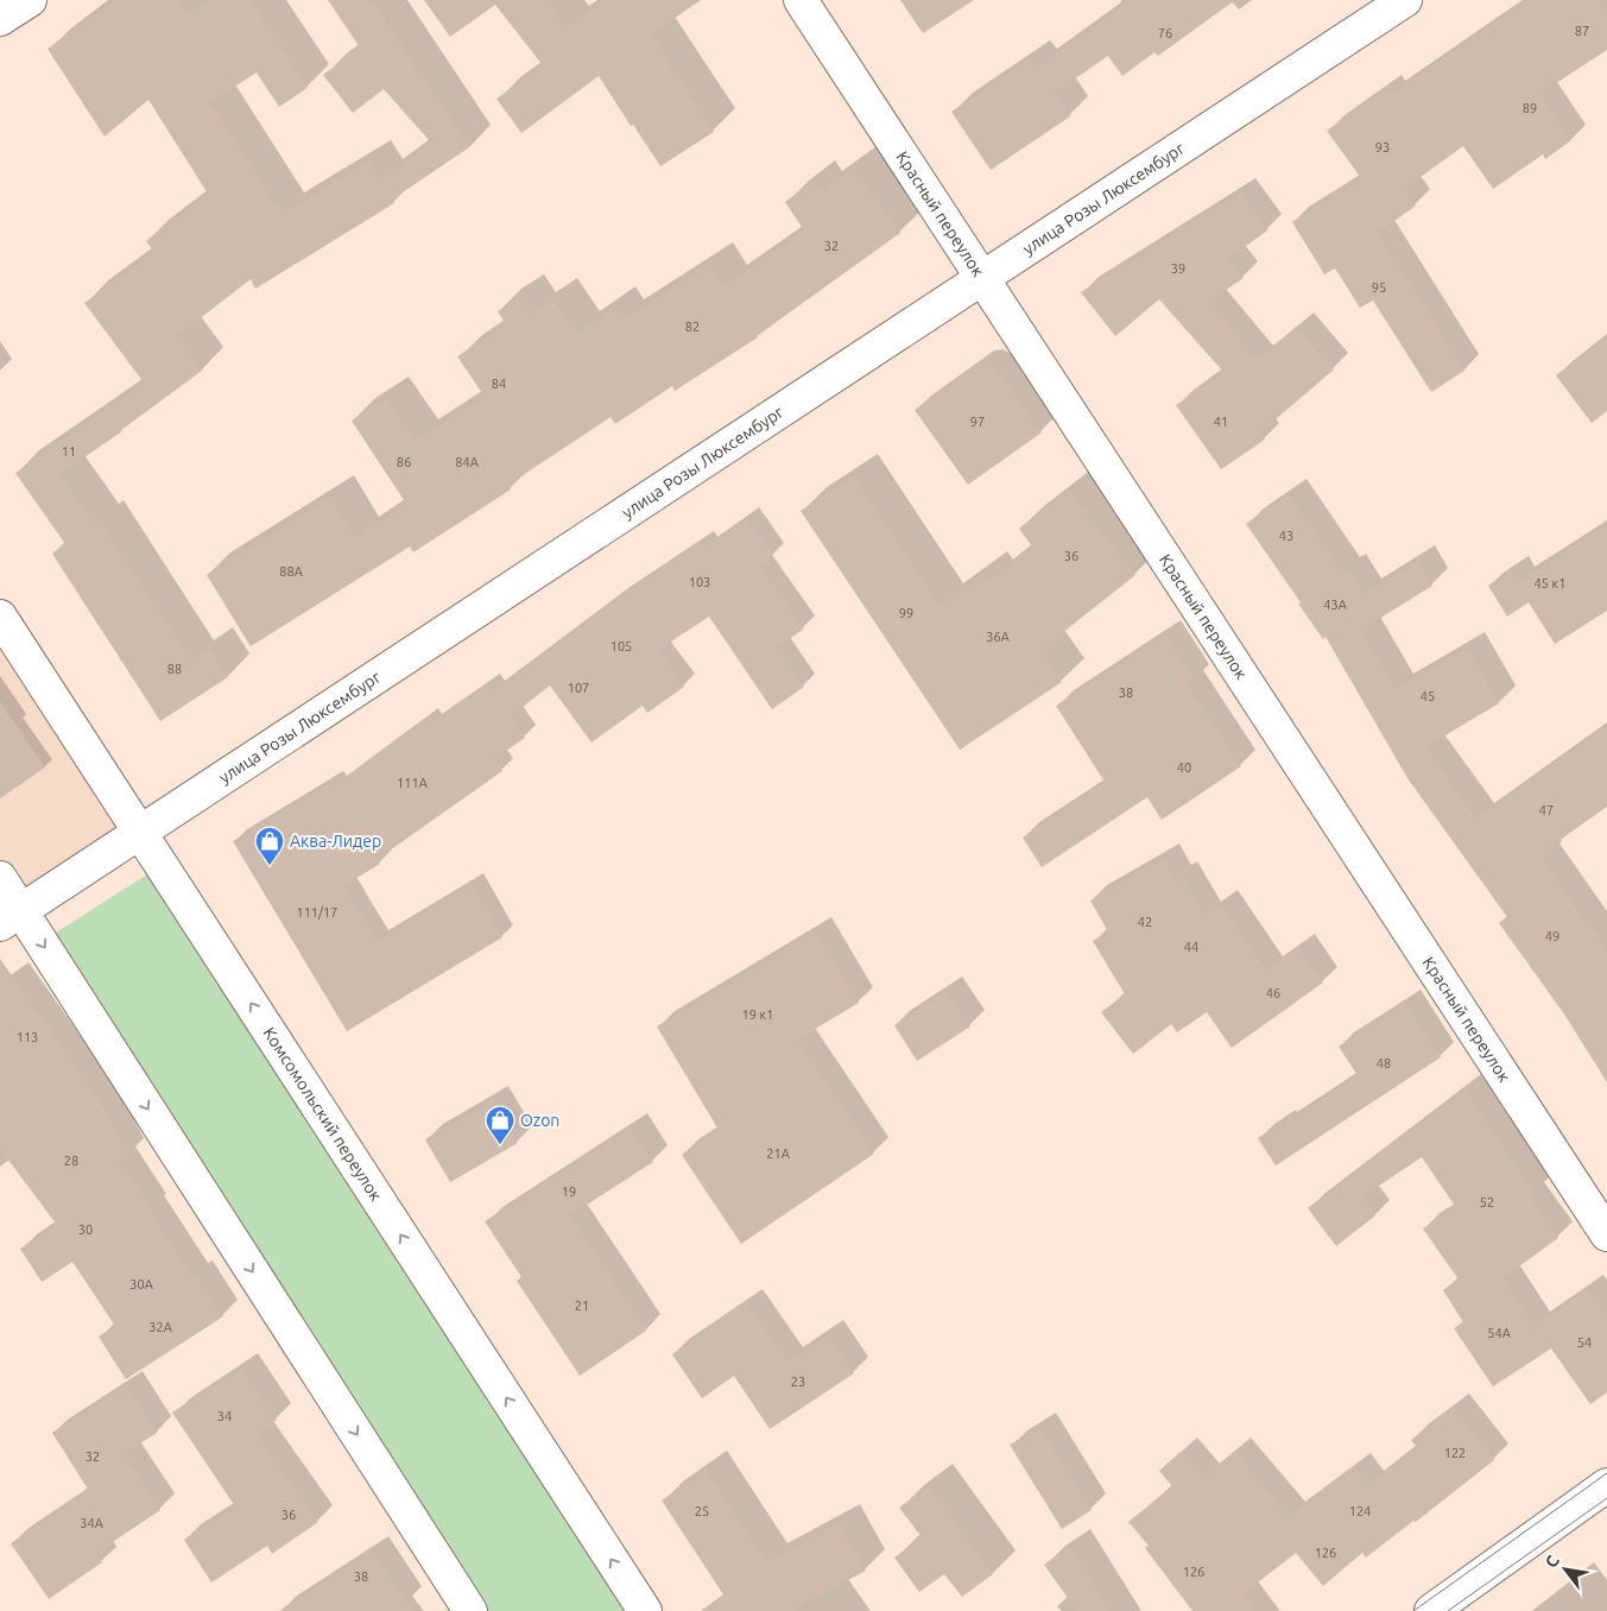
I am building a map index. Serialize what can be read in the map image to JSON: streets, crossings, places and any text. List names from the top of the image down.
{
  "streets": {
    "street": ["улица Розы Люксембург", "Красный переулок", "Комсомольский переулок"]
  },
  "crossings": [
    ["улица Розы Люксембург", "Красный переулок"],
    ["улица Розы Люксембург", "Комсомольский переулок"]
  ],
  "places": {
    "shop": ["Аква-Лидер", "Ozon"]
  },
  "house_numbers": [
    "87",
    "76",
    "89",
    "93",
    "32",
    "39",
    "95",
    "82",
    "84",
    "97",
    "41",
    "11",
    "86",
    "84А",
    "43",
    "36",
    "88А",
    "103",
    "45 к1",
    "43А",
    "99",
    "36А",
    "105",
    "88",
    "107",
    "38",
    "45",
    "40",
    "111А",
    "47",
    "111/17",
    "42",
    "49",
    "44",
    "46",
    "19 к1",
    "113",
    "48",
    "21А",
    "28",
    "19",
    "52",
    "30",
    "30А",
    "21",
    "32А",
    "54А",
    "54",
    "23",
    "34",
    "122",
    "32",
    "25",
    "124",
    "36",
    "34А",
    "126",
    "126",
    "38"
  ],
  "north": "top left"
}
